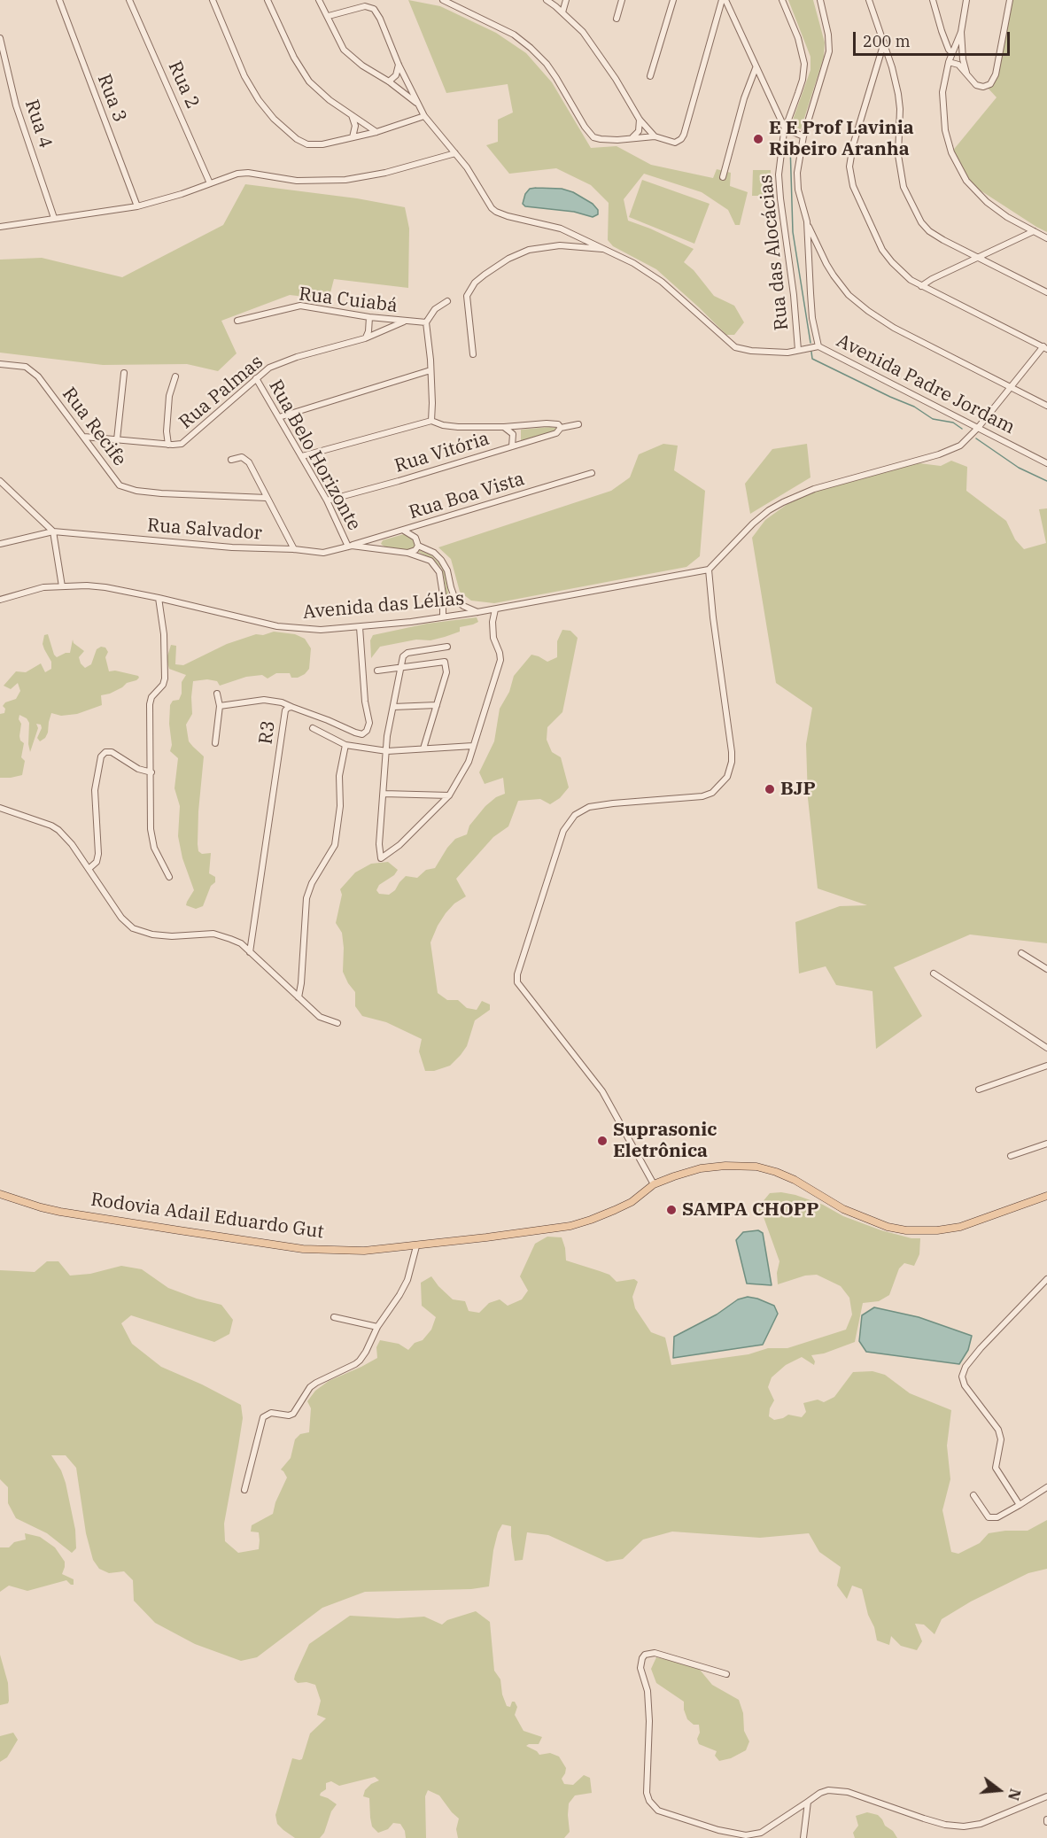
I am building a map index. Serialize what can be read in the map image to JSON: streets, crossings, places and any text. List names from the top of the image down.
{
  "streets": {
    "main road": ["Rodovia Adail Eduardo Gut"],
    "street": [
      "Rua 2",
      "Rua 3",
      "Rua 4",
      "Rua das Alocácias",
      "Rua Cuiabá",
      "Avenida Padre Jordam",
      "Rua Palmas",
      "Rua Recife",
      "Rua Vitória",
      "Rua Belo Horizonte",
      "Rua Boa Vista",
      "Rua Salvador",
      "Avenida das Lélias",
      "R3"
    ]
  },
  "crossings": [
    ["Rua Cuiabá", "Rua Palmas"],
    ["Rua Palmas", "Rua Recife"],
    ["Rua Palmas", "Rua Belo Horizonte"],
    ["Rua Vitória", "Rua Belo Horizonte"],
    ["Rua Belo Horizonte", "Rua Boa Vista"],
    ["Rua Belo Horizonte", "Rua Salvador"],
    ["Rua Boa Vista", "Rua Salvador"],
    ["Rua Salvador", "Avenida das Lélias"],
    ["Avenida das Lélias", "R3"]
  ],
  "places": [
    "E E Prof Lavinia Ribeiro Aranha",
    "BJP",
    "Suprasonic Eletrônica",
    "SAMPA CHOPP"
  ],
  "scale_bar": "200 m",
  "north": "right"
}
